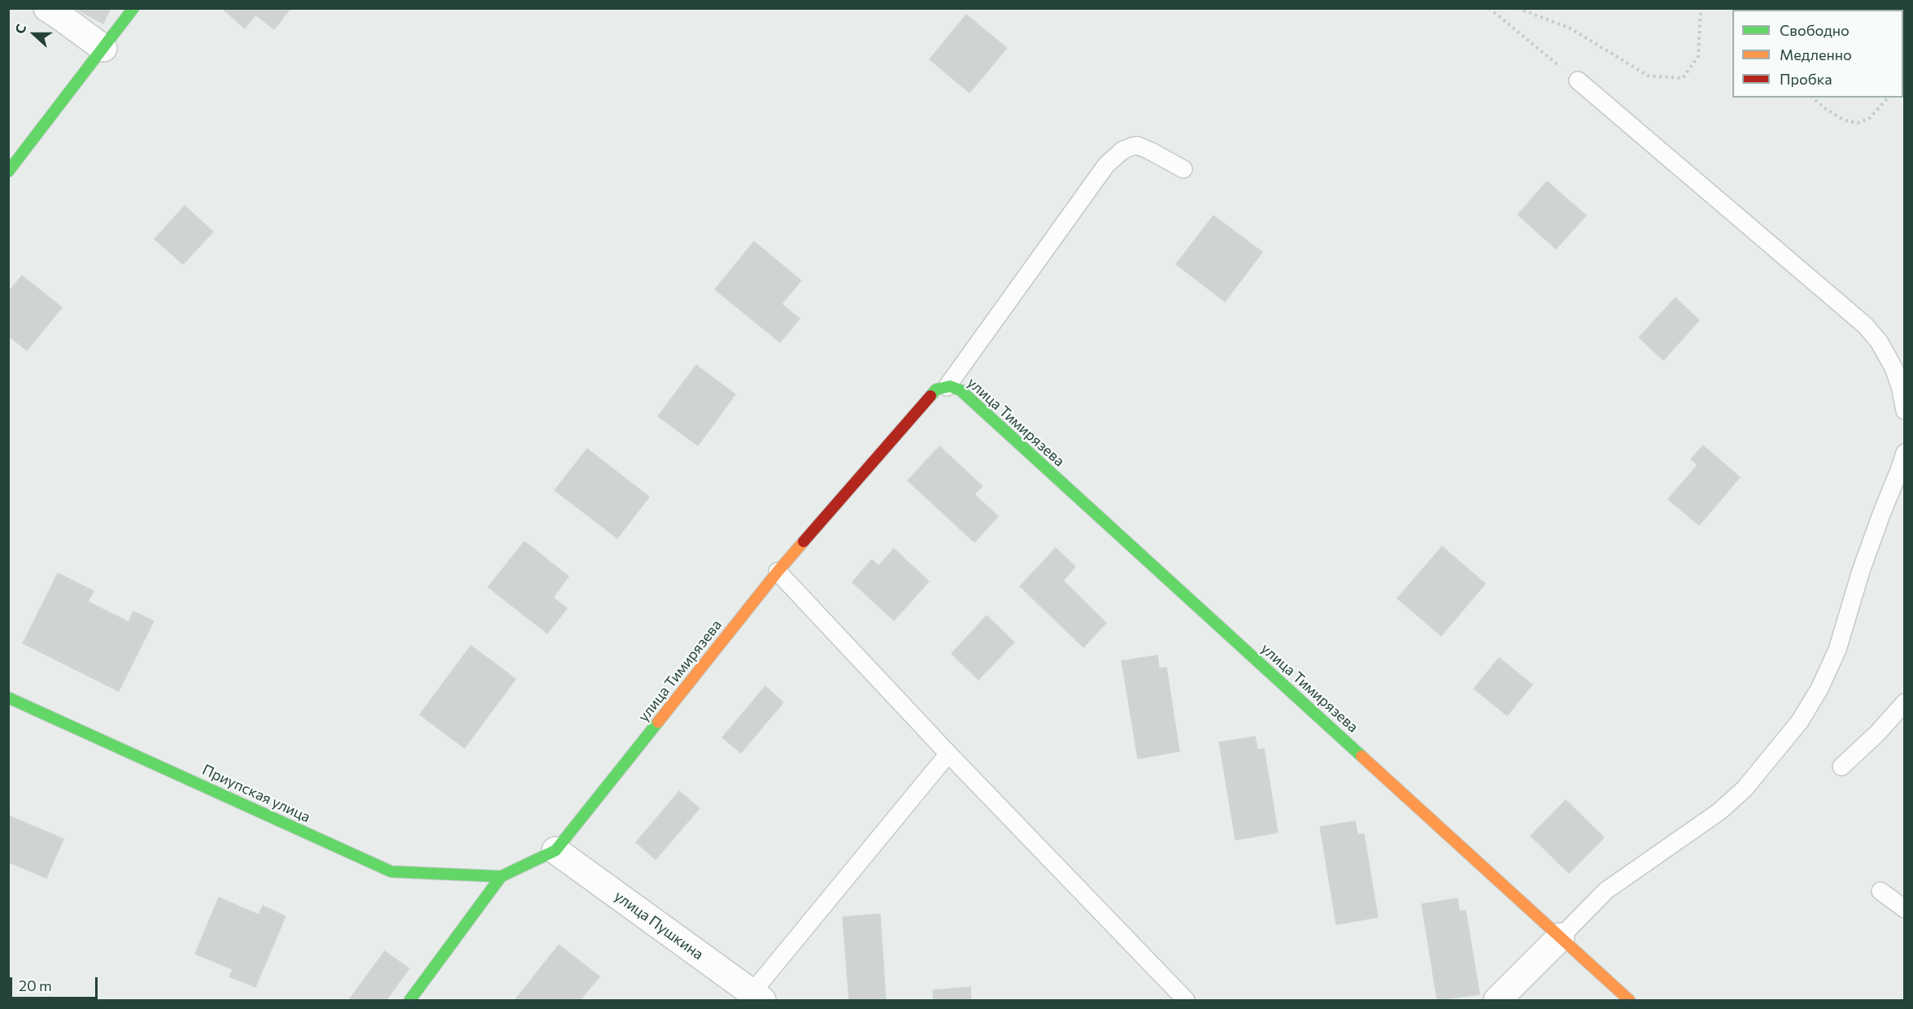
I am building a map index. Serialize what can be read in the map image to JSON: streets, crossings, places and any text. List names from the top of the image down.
{
  "streets": {
    "street": ["улица Тимирязева", "Приупская улица", "улица Пушкина"]
  },
  "crossings": [
    ["улица Тимирязева", "Приупская улица"],
    ["улица Тимирязева", "улица Пушкина"]
  ],
  "legend": ["Свободно", "Медленно", "Пробка"],
  "scale_bar": "20 m",
  "north": "left"
}
